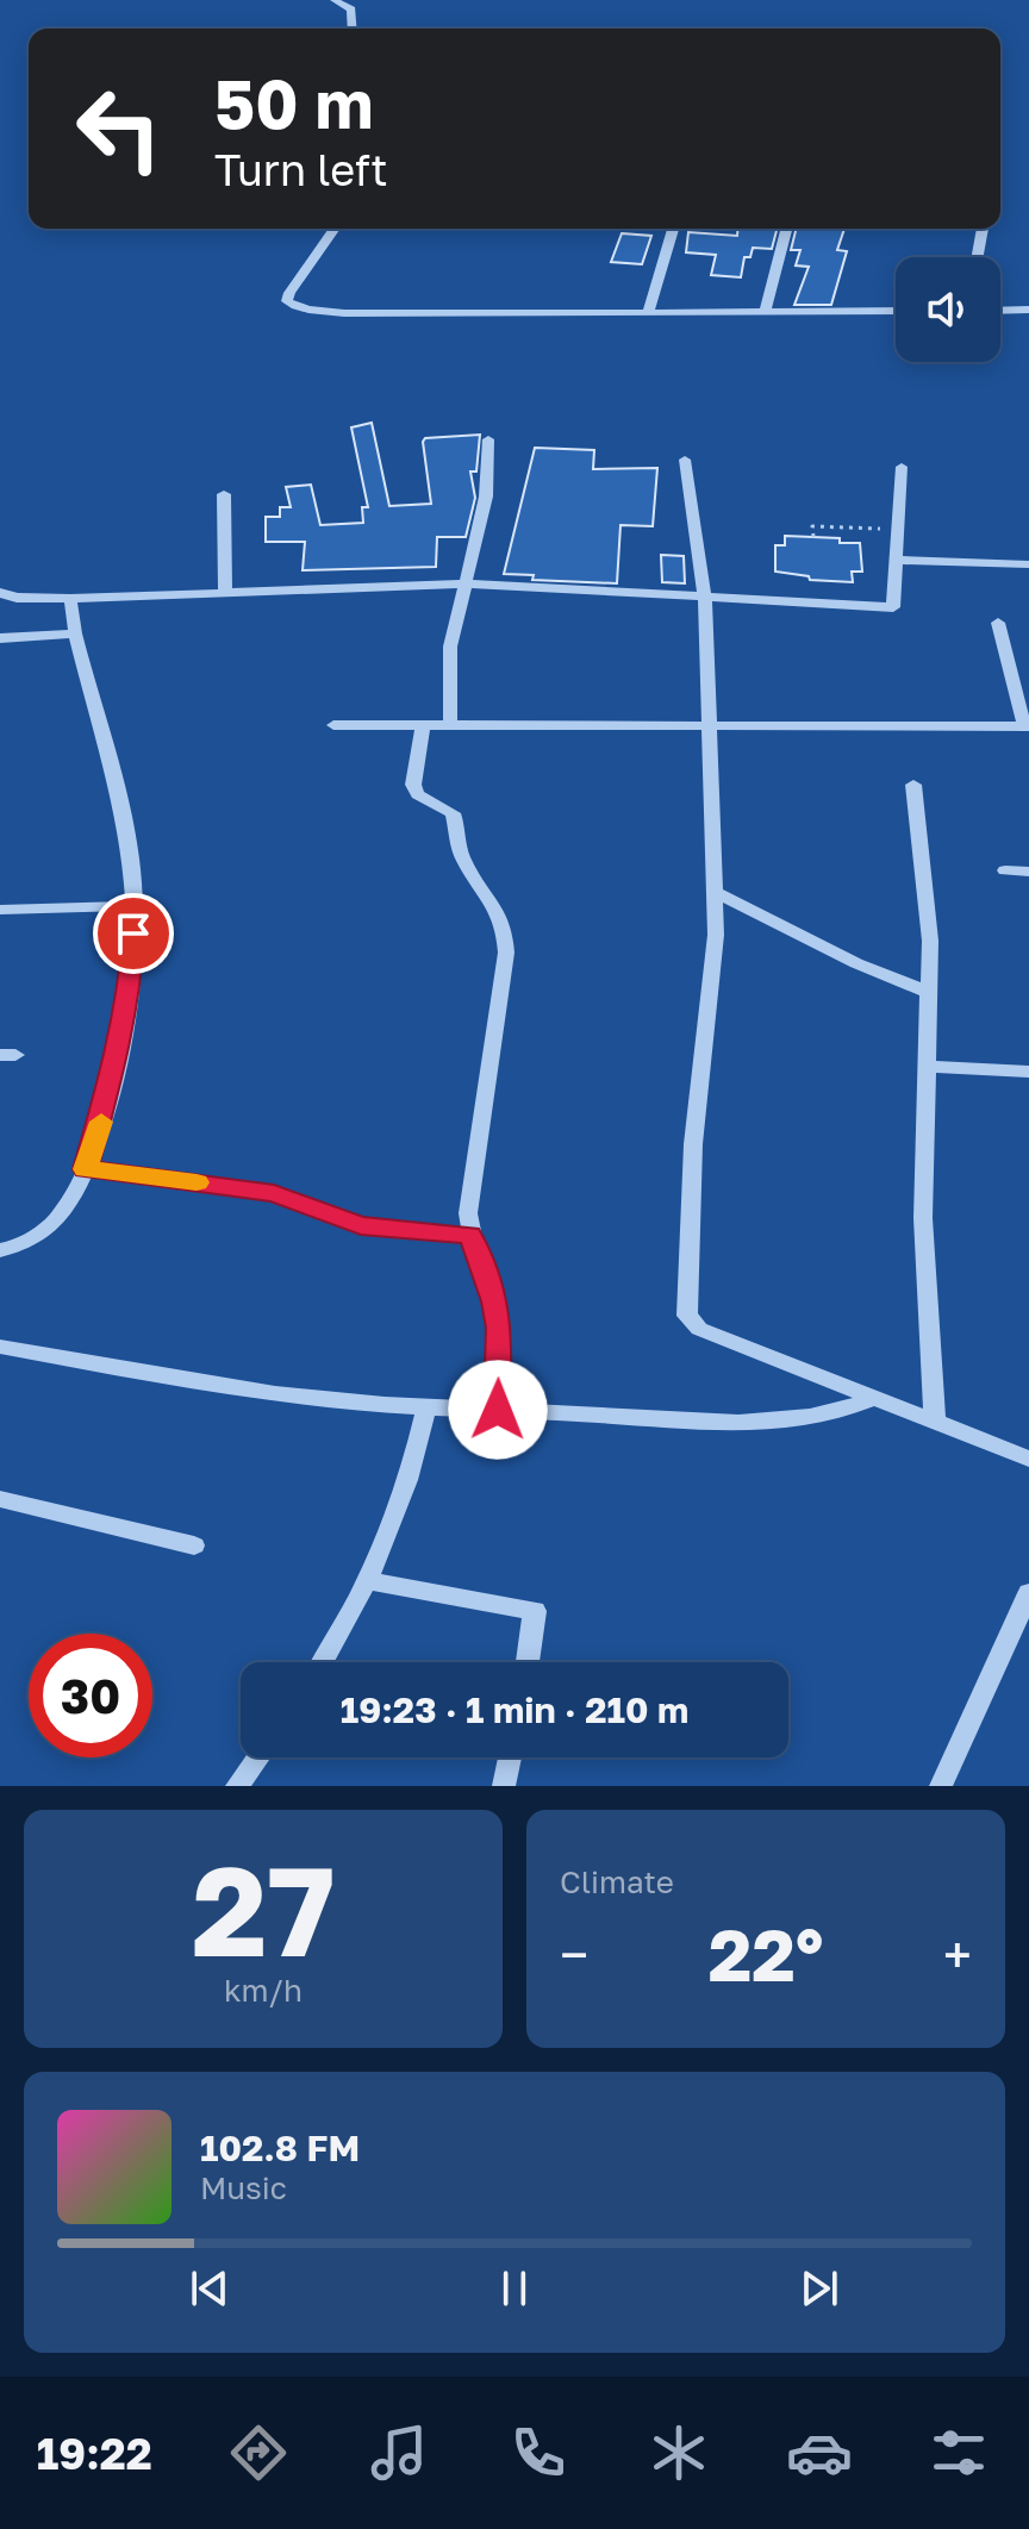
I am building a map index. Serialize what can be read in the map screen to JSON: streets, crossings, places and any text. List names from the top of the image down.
{
  "page": {
    "turn": ["50 m", "Turn left"],
    "limit": "30",
    "trip": "19:23 · 1 min · 210 m",
    "tile": [
      ["27", "km/h"],
      "Climate"
    ],
    "heat": ["−", "22°", "+"],
    "song": ["102.8 FM", "Music"],
    "tabs": "19:22"
  }
}
